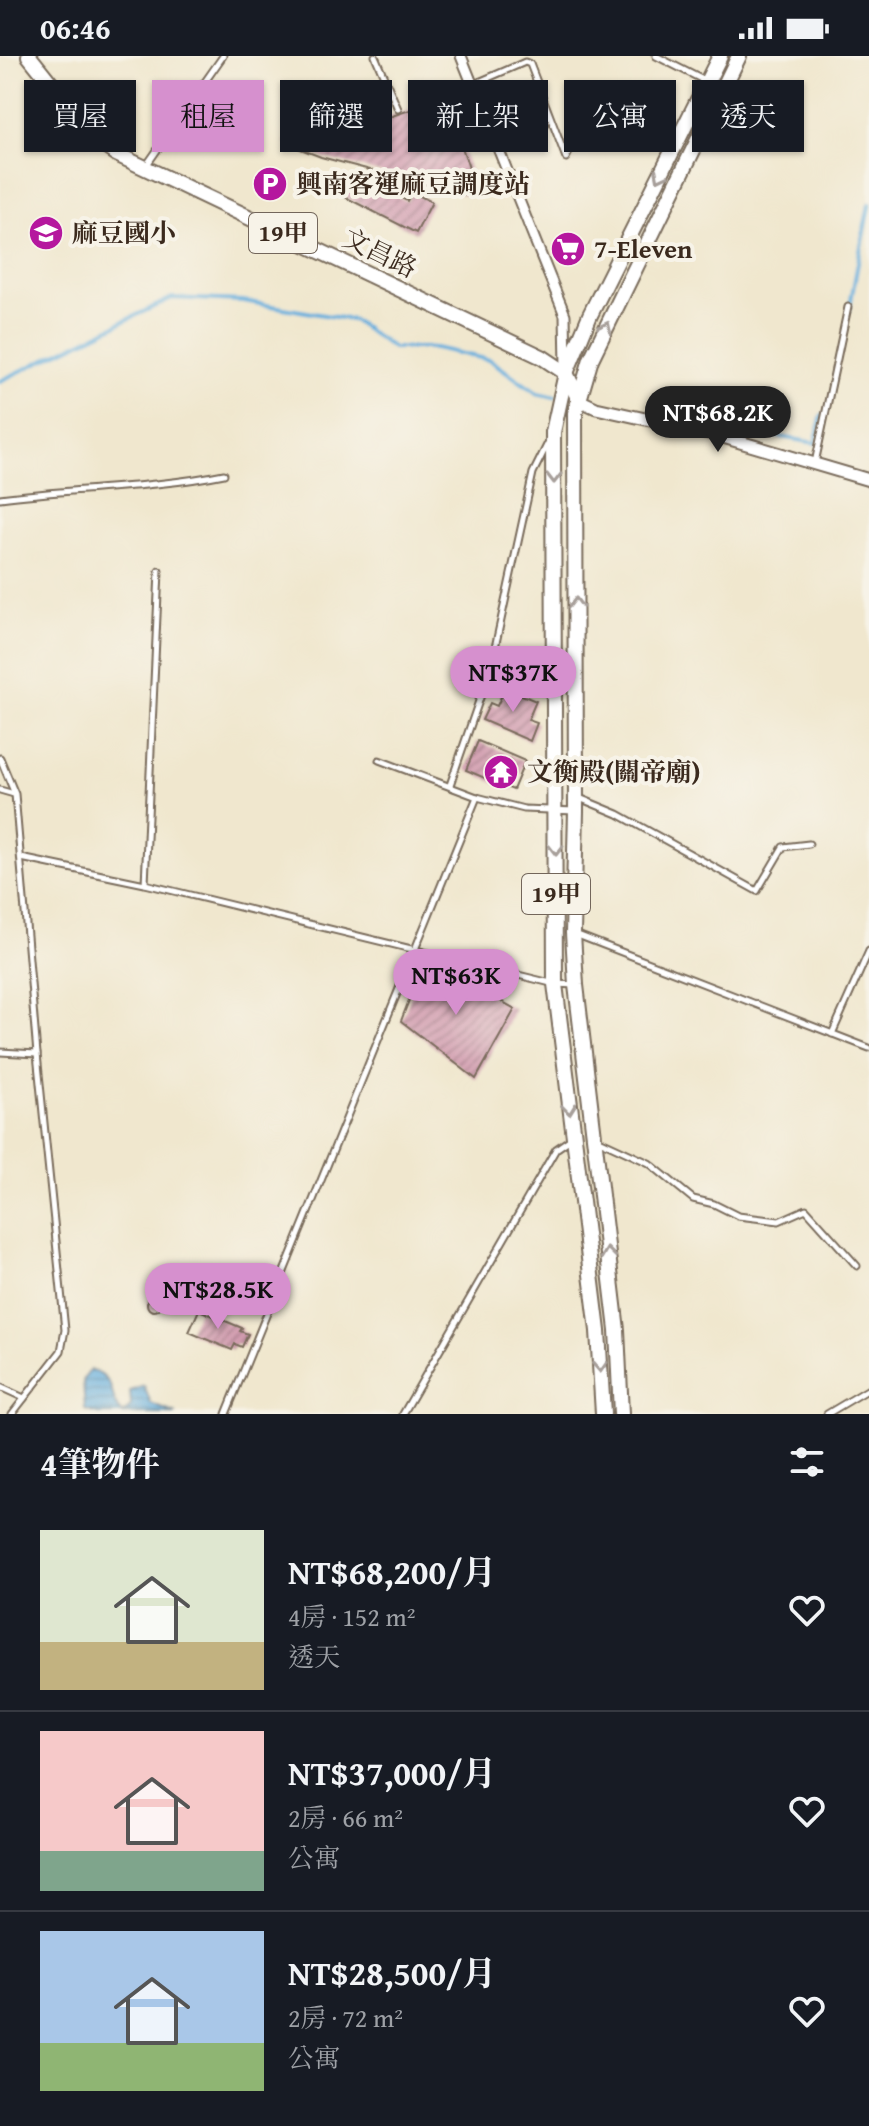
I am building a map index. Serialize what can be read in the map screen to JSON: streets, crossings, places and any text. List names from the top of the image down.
{
  "streets": {
    "main road": ["19甲", "文昌路"]
  },
  "crossings": [
    ["19甲", "文昌路"]
  ],
  "places": {
    "parking": ["興南客運麻豆調度站"],
    "school or university": ["麻豆國小"],
    "supermarket": ["7-Eleven"],
    "temple": ["文衡殿(關帝廟)"]
  },
  "page": {
    "status": "06:46",
    "chip": [
      "買屋",
      "租屋",
      "篩選",
      "新上架",
      "公寓",
      "透天"
    ],
    "price": [
      "NT$68.2K",
      "NT$37K",
      "NT$63K",
      "NT$28.5K"
    ],
    "heading": "4筆物件",
    "list": [
      {
        "name": "NT$68,200/月",
        "note": "4房 · 152 m² · 透天"
      },
      {
        "name": "NT$37,000/月",
        "note": "2房 · 66 m² · 公寓"
      },
      {
        "name": "NT$28,500/月",
        "note": "2房 · 72 m² · 公寓"
      }
    ]
  }
}
